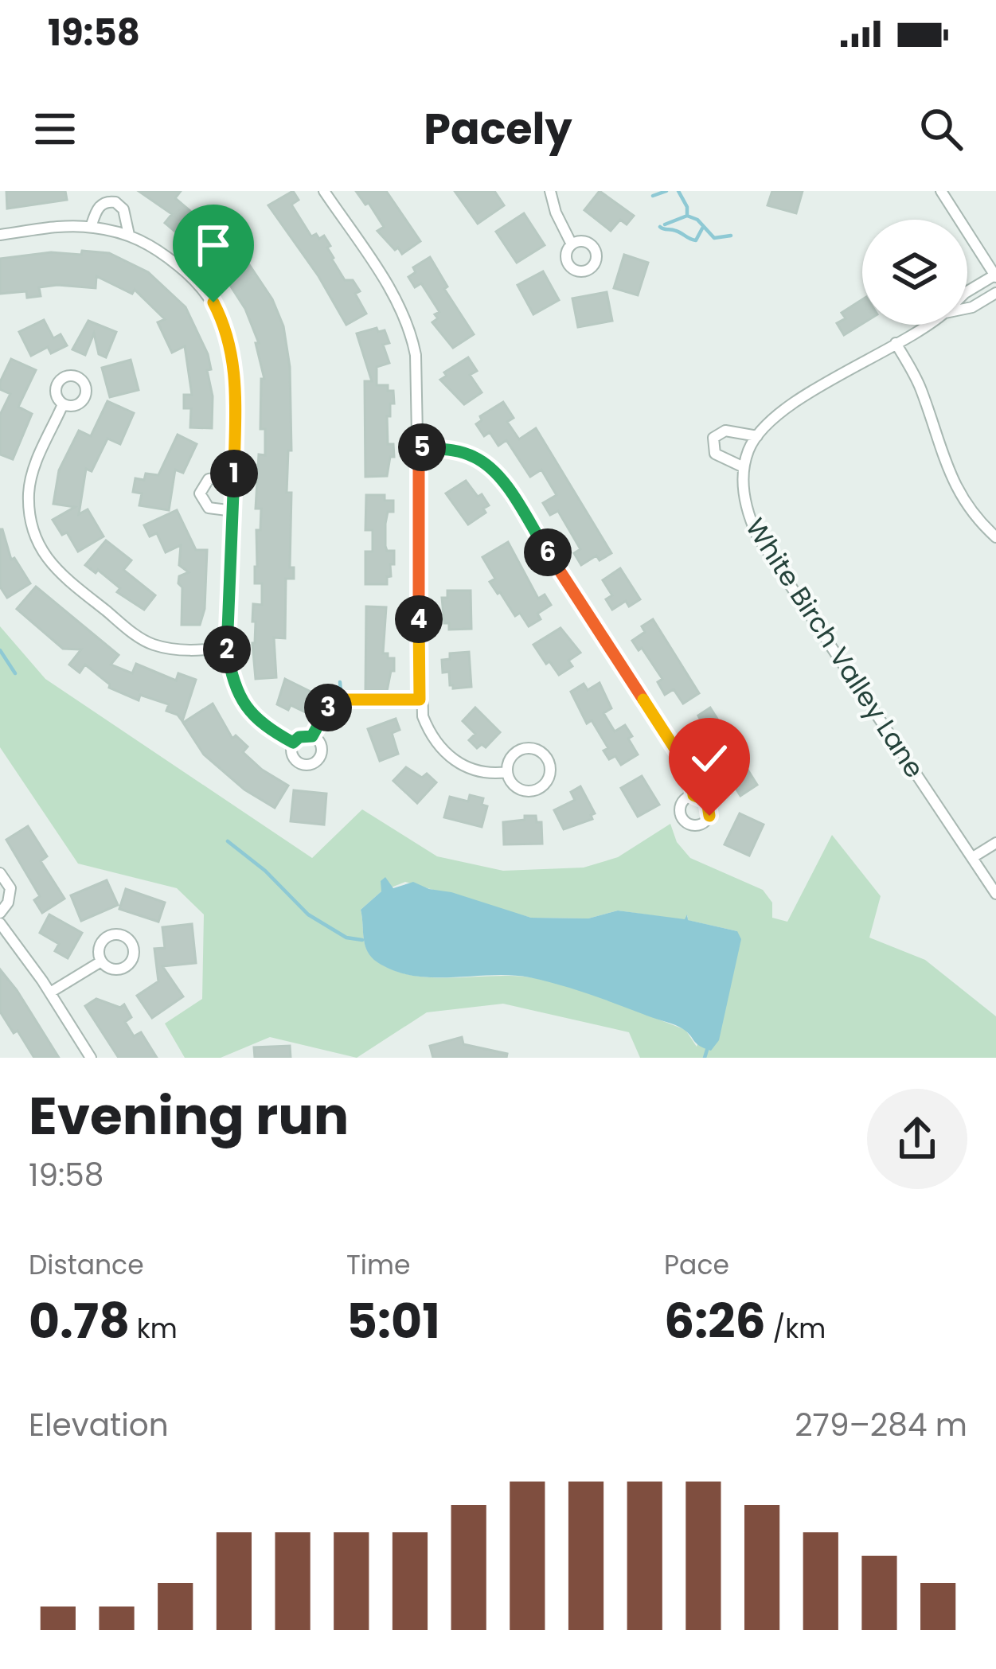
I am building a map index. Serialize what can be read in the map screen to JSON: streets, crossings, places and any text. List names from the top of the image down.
{
  "streets": {
    "street": ["White Birch Valley Lane"]
  },
  "page": {
    "status": "19:58",
    "header": "Pacely",
    "pins": [
      "5",
      "1",
      "6",
      "4",
      "2",
      "3"
    ],
    "heading": ["Evening run", "19:58"],
    "stats": [
      ["Distance", "0.78 km"],
      ["Time", "5:01"],
      ["Pace", "6:26 /km"]
    ],
    "chart": ["Elevation", "279–284 m"]
  }
}
